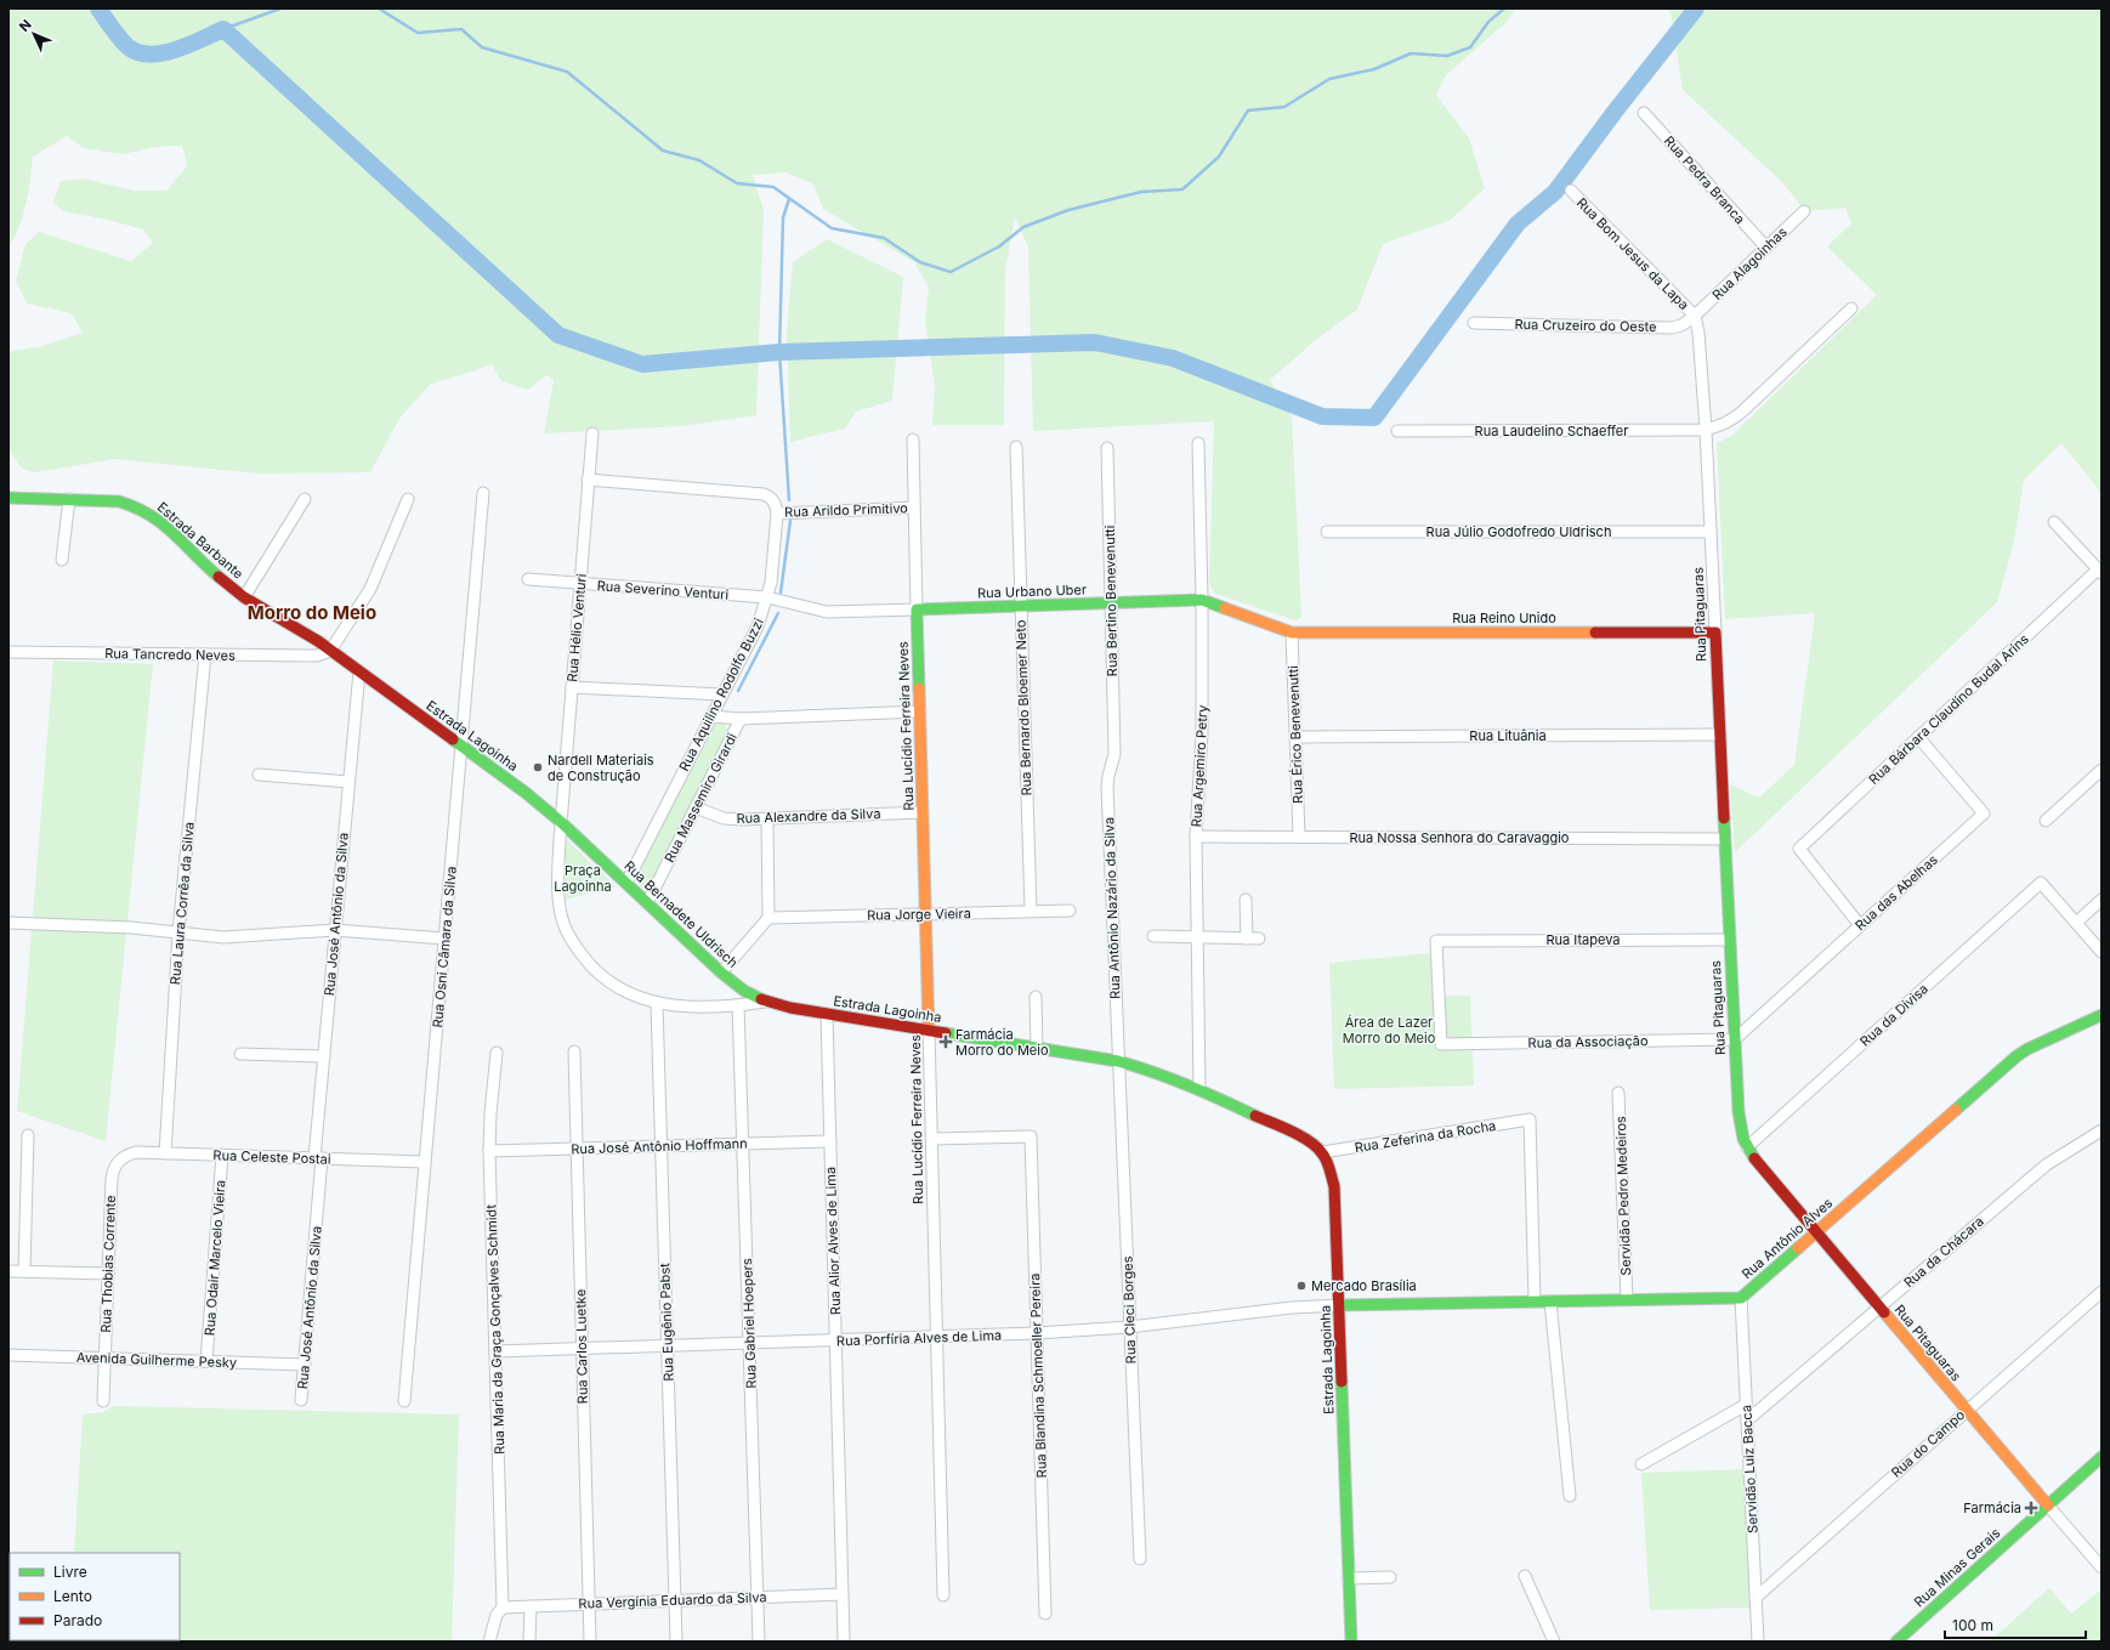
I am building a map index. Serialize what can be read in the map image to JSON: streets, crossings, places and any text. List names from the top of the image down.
{
  "streets": {
    "street": [
      "Rua Pedra Branca",
      "Rua Bom Jesus da Lapa",
      "Rua Alagoinhas",
      "Rua Cruzeiro do Oeste",
      "Rua Laudelino Schaeffer",
      "Rua Arildo Primitivo",
      "Rua Júlio Godofredo Uldrisch",
      "Estrada Barbante",
      "Rua Severino Venturi",
      "Rua Urbano Uber",
      "Rua Bertino Benevenutti",
      "Rua Pitaguaras",
      "Rua Reino Unido",
      "Rua Hélio Venturi",
      "Rua Tancredo Neves",
      "Rua Aquilino Rodolfo Buzzi",
      "Rua Bernardo Bloemer Neto",
      "Rua Bárbara Claudino Budal Arins",
      "Rua Lucídio Ferreira Neves",
      "Rua Érico Benevenutti",
      "Estrada Lagoinha",
      "Rua Lituânia",
      "Rua Argemiro Petry",
      "Rua Massemiro Girardi",
      "Rua Alexandre da Silva",
      "Rua Nossa Senhora do Caravaggio",
      "Rua das Abelhas",
      "Rua Laura Corrêa da Silva",
      "Rua Antônio Nazário da Silva",
      "Rua José Antônio da Silva",
      "Rua Bernadete Uldrisch",
      "Rua Jorge Vieira",
      "Rua Itapeva",
      "Rua Osni Câmara da Silva",
      "Rua da Divisa",
      "Rua da Associação",
      "Rua Zeferina da Rocha",
      "Rua José Antônio Hoffmann",
      "Rua Celeste Postai",
      "Servidão Pedro Medeiros",
      "Rua Antônio Alves",
      "Rua Alior Alves de Lima",
      "Rua da Chácara",
      "Rua Odair Marcelo Vieira",
      "Rua Thobias Corrente",
      "Rua Cleci Borges",
      "Rua Eugênio Pabst",
      "Rua Gabriel Hoepers",
      "Rua Maria da Graça Gonçalves Schmidt",
      "Rua Porfíria Alves de Lima",
      "Rua Carlos Luetke",
      "Avenida Guilherme Pesky",
      "Rua Blandina Schmoeller Pereira",
      "Rua do Campo",
      "Servidão Luiz Bacca",
      "Rua Minas Gerais",
      "Rua Vergínia Eduardo da Silva"
    ]
  },
  "crossings": [
    ["Rua Pedra Branca", "Rua Alagoinhas"],
    ["Rua Bom Jesus da Lapa", "Rua Alagoinhas"],
    ["Rua Bom Jesus da Lapa", "Rua Cruzeiro do Oeste"],
    ["Rua Bom Jesus da Lapa", "Rua Pitaguaras"],
    ["Rua Alagoinhas", "Rua Cruzeiro do Oeste"],
    ["Rua Alagoinhas", "Rua Pitaguaras"],
    ["Rua Cruzeiro do Oeste", "Rua Pitaguaras"],
    ["Rua Laudelino Schaeffer", "Rua Pitaguaras"],
    ["Rua Arildo Primitivo", "Rua Aquilino Rodolfo Buzzi"],
    ["Rua Arildo Primitivo", "Rua Lucídio Ferreira Neves"],
    ["Rua Júlio Godofredo Uldrisch", "Rua Pitaguaras"],
    ["Estrada Barbante", "Rua Tancredo Neves"],
    ["Estrada Barbante", "Estrada Lagoinha"],
    ["Rua Severino Venturi", "Rua Urbano Uber"],
    ["Rua Severino Venturi", "Rua Hélio Venturi"],
    ["Rua Severino Venturi", "Rua Aquilino Rodolfo Buzzi"],
    ["Rua Urbano Uber", "Rua Bertino Benevenutti"],
    ["Rua Urbano Uber", "Rua Reino Unido"],
    ["Rua Urbano Uber", "Rua Aquilino Rodolfo Buzzi"],
    ["Rua Urbano Uber", "Rua Bernardo Bloemer Neto"],
    ["Rua Urbano Uber", "Rua Lucídio Ferreira Neves"],
    ["Rua Urbano Uber", "Rua Érico Benevenutti"],
    ["Rua Urbano Uber", "Rua Argemiro Petry"],
    ["Rua Bertino Benevenutti", "Rua Antônio Nazário da Silva"],
    ["Rua Pitaguaras", "Rua Reino Unido"],
    ["Rua Pitaguaras", "Rua Lituânia"],
    ["Rua Pitaguaras", "Rua Nossa Senhora do Caravaggio"],
    ["Rua Pitaguaras", "Rua das Abelhas"],
    ["Rua Pitaguaras", "Rua Itapeva"],
    ["Rua Pitaguaras", "Rua da Divisa"],
    ["Rua Pitaguaras", "Rua da Associação"],
    ["Rua Pitaguaras", "Rua Antônio Alves"],
    ["Rua Pitaguaras", "Rua da Chácara"],
    ["Rua Pitaguaras", "Rua do Campo"],
    ["Rua Pitaguaras", "Rua Minas Gerais"],
    ["Rua Reino Unido", "Rua Érico Benevenutti"],
    ["Rua Hélio Venturi", "Rua Aquilino Rodolfo Buzzi"],
    ["Rua Hélio Venturi", "Estrada Lagoinha"],
    ["Rua Hélio Venturi", "Rua Bernadete Uldrisch"],
    ["Rua Tancredo Neves", "Estrada Lagoinha"],
    ["Rua Tancredo Neves", "Rua Laura Corrêa da Silva"],
    ["Rua Aquilino Rodolfo Buzzi", "Rua Bernadete Uldrisch"],
    ["Rua Bernardo Bloemer Neto", "Rua Jorge Vieira"],
    ["Rua Bárbara Claudino Budal Arins", "Rua das Abelhas"],
    ["Rua Lucídio Ferreira Neves", "Estrada Lagoinha"],
    ["Rua Lucídio Ferreira Neves", "Rua Alexandre da Silva"],
    ["Rua Lucídio Ferreira Neves", "Rua Jorge Vieira"],
    ["Rua Lucídio Ferreira Neves", "Rua Porfíria Alves de Lima"],
    ["Rua Lucídio Ferreira Neves", "Rua Blandina Schmoeller Pereira"],
    ["Rua Érico Benevenutti", "Rua Lituânia"],
    ["Rua Érico Benevenutti", "Rua Nossa Senhora do Caravaggio"],
    ["Estrada Lagoinha", "Rua Argemiro Petry"],
    ["Estrada Lagoinha", "Rua Antônio Nazário da Silva"],
    ["Estrada Lagoinha", "Rua José Antônio da Silva"],
    ["Estrada Lagoinha", "Rua Bernadete Uldrisch"],
    ["Estrada Lagoinha", "Rua Osni Câmara da Silva"],
    ["Estrada Lagoinha", "Rua Zeferina da Rocha"],
    ["Estrada Lagoinha", "Rua Antônio Alves"],
    ["Estrada Lagoinha", "Rua Alior Alves de Lima"],
    ["Estrada Lagoinha", "Rua Cleci Borges"],
    ["Estrada Lagoinha", "Rua Eugênio Pabst"],
    ["Estrada Lagoinha", "Rua Gabriel Hoepers"],
    ["Estrada Lagoinha", "Rua Porfíria Alves de Lima"],
    ["Rua Argemiro Petry", "Rua Nossa Senhora do Caravaggio"],
    ["Rua Massemiro Girardi", "Rua Alexandre da Silva"],
    ["Rua Massemiro Girardi", "Rua Bernadete Uldrisch"],
    ["Rua das Abelhas", "Rua da Associação"],
    ["Rua Laura Corrêa da Silva", "Rua Celeste Postai"],
    ["Rua Antônio Nazário da Silva", "Rua Cleci Borges"],
    ["Rua José Antônio da Silva", "Rua Celeste Postai"],
    ["Rua José Antônio da Silva", "Avenida Guilherme Pesky"],
    ["Rua Itapeva", "Rua da Associação"],
    ["Rua Osni Câmara da Silva", "Rua Celeste Postai"],
    ["Rua Zeferina da Rocha", "Rua Antônio Alves"],
    ["Rua José Antônio Hoffmann", "Rua Alior Alves de Lima"],
    ["Rua José Antônio Hoffmann", "Rua Eugênio Pabst"],
    ["Rua José Antônio Hoffmann", "Rua Gabriel Hoepers"],
    ["Rua José Antônio Hoffmann", "Rua Maria da Graça Gonçalves Schmidt"],
    ["Rua José Antônio Hoffmann", "Rua Carlos Luetke"],
    ["Rua Celeste Postai", "Rua Odair Marcelo Vieira"],
    ["Rua Celeste Postai", "Rua Thobias Corrente"],
    ["Servidão Pedro Medeiros", "Rua Antônio Alves"],
    ["Rua Antônio Alves", "Rua Porfíria Alves de Lima"],
    ["Rua Antônio Alves", "Servidão Luiz Bacca"],
    ["Rua Alior Alves de Lima", "Rua Porfíria Alves de Lima"],
    ["Rua Alior Alves de Lima", "Rua Vergínia Eduardo da Silva"],
    ["Rua da Chácara", "Servidão Luiz Bacca"],
    ["Rua Odair Marcelo Vieira", "Avenida Guilherme Pesky"],
    ["Rua Thobias Corrente", "Avenida Guilherme Pesky"],
    ["Rua Cleci Borges", "Rua Porfíria Alves de Lima"],
    ["Rua Eugênio Pabst", "Rua Porfíria Alves de Lima"],
    ["Rua Eugênio Pabst", "Rua Vergínia Eduardo da Silva"],
    ["Rua Gabriel Hoepers", "Rua Porfíria Alves de Lima"],
    ["Rua Gabriel Hoepers", "Rua Vergínia Eduardo da Silva"],
    ["Rua Maria da Graça Gonçalves Schmidt", "Rua Porfíria Alves de Lima"],
    ["Rua Maria da Graça Gonçalves Schmidt", "Rua Vergínia Eduardo da Silva"],
    ["Rua Porfíria Alves de Lima", "Rua Carlos Luetke"],
    ["Rua Porfíria Alves de Lima", "Rua Blandina Schmoeller Pereira"],
    ["Rua Carlos Luetke", "Rua Vergínia Eduardo da Silva"],
    ["Rua do Campo", "Servidão Luiz Bacca"]
  ],
  "districts": ["Morro do Meio"],
  "parks": ["Praça Lagoinha", "Área de Lazer Morro do Meio"],
  "places": {
    "other": ["Nardell Materiais de Construção", "Mercado Brasília"],
    "health": ["Farmácia Morro do Meio", "Farmácia"]
  },
  "legend": ["Livre", "Lento", "Parado"],
  "scale_bar": "100 m",
  "north": "top left"
}
